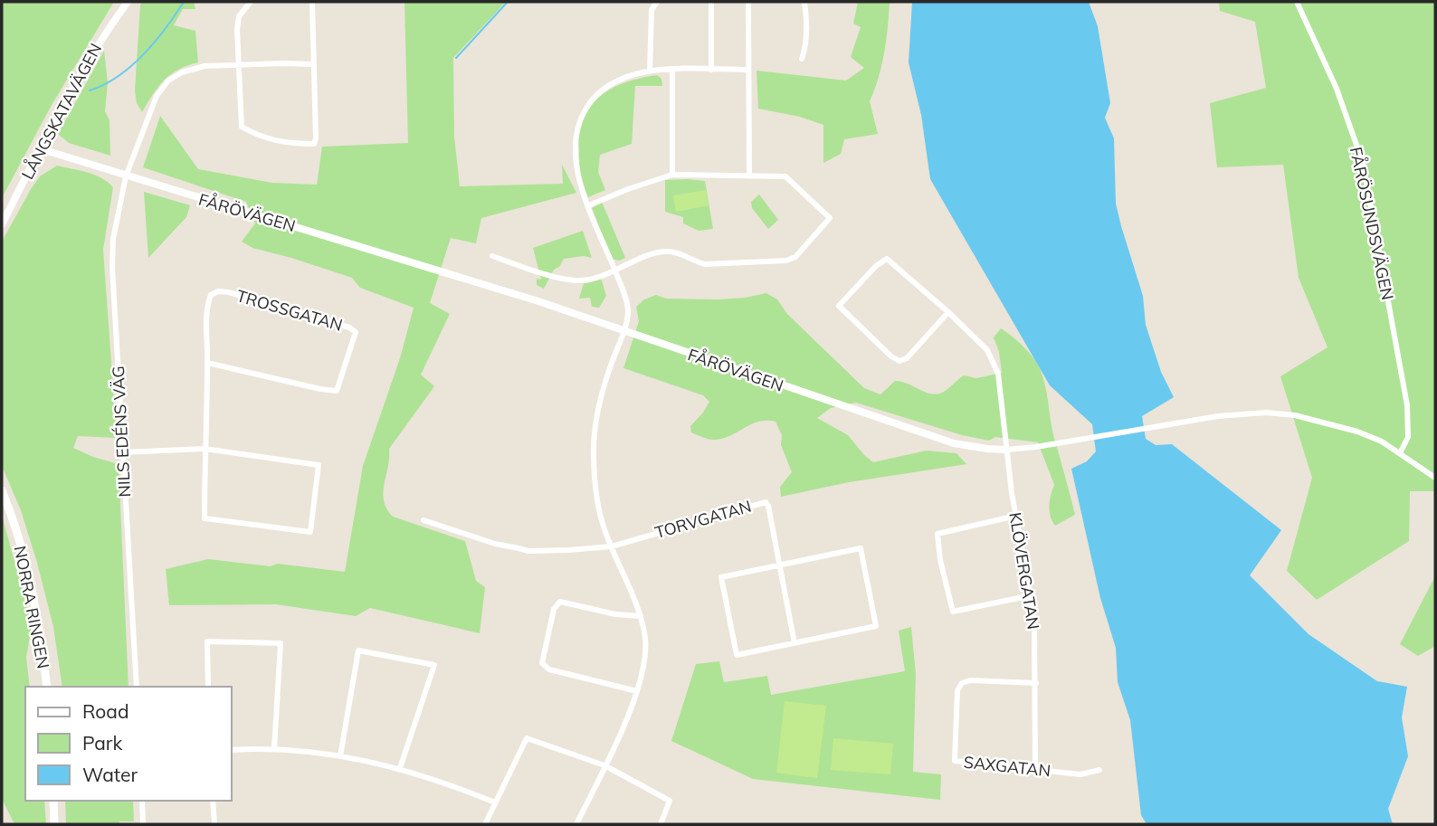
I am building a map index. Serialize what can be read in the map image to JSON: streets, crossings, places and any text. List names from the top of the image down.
{
  "streets": {
    "main road": ["NORRA RINGEN"],
    "street": [
      "LÅNGSKATAVÄGEN",
      "FÅRÖVÄGEN",
      "FÅRÖSUNDSVÄGEN",
      "TROSSGATAN",
      "NILS EDÉNS VÄG",
      "TORVGATAN",
      "KLÖVERGATAN",
      "SAXGATAN"
    ]
  },
  "crossings": [
    ["LÅNGSKATAVÄGEN", "FÅRÖVÄGEN"],
    ["FÅRÖVÄGEN", "FÅRÖSUNDSVÄGEN"],
    ["FÅRÖVÄGEN", "NILS EDÉNS VÄG"],
    ["FÅRÖVÄGEN", "KLÖVERGATAN"],
    ["KLÖVERGATAN", "SAXGATAN"]
  ],
  "legend": ["Road", "Park", "Water"]
}
